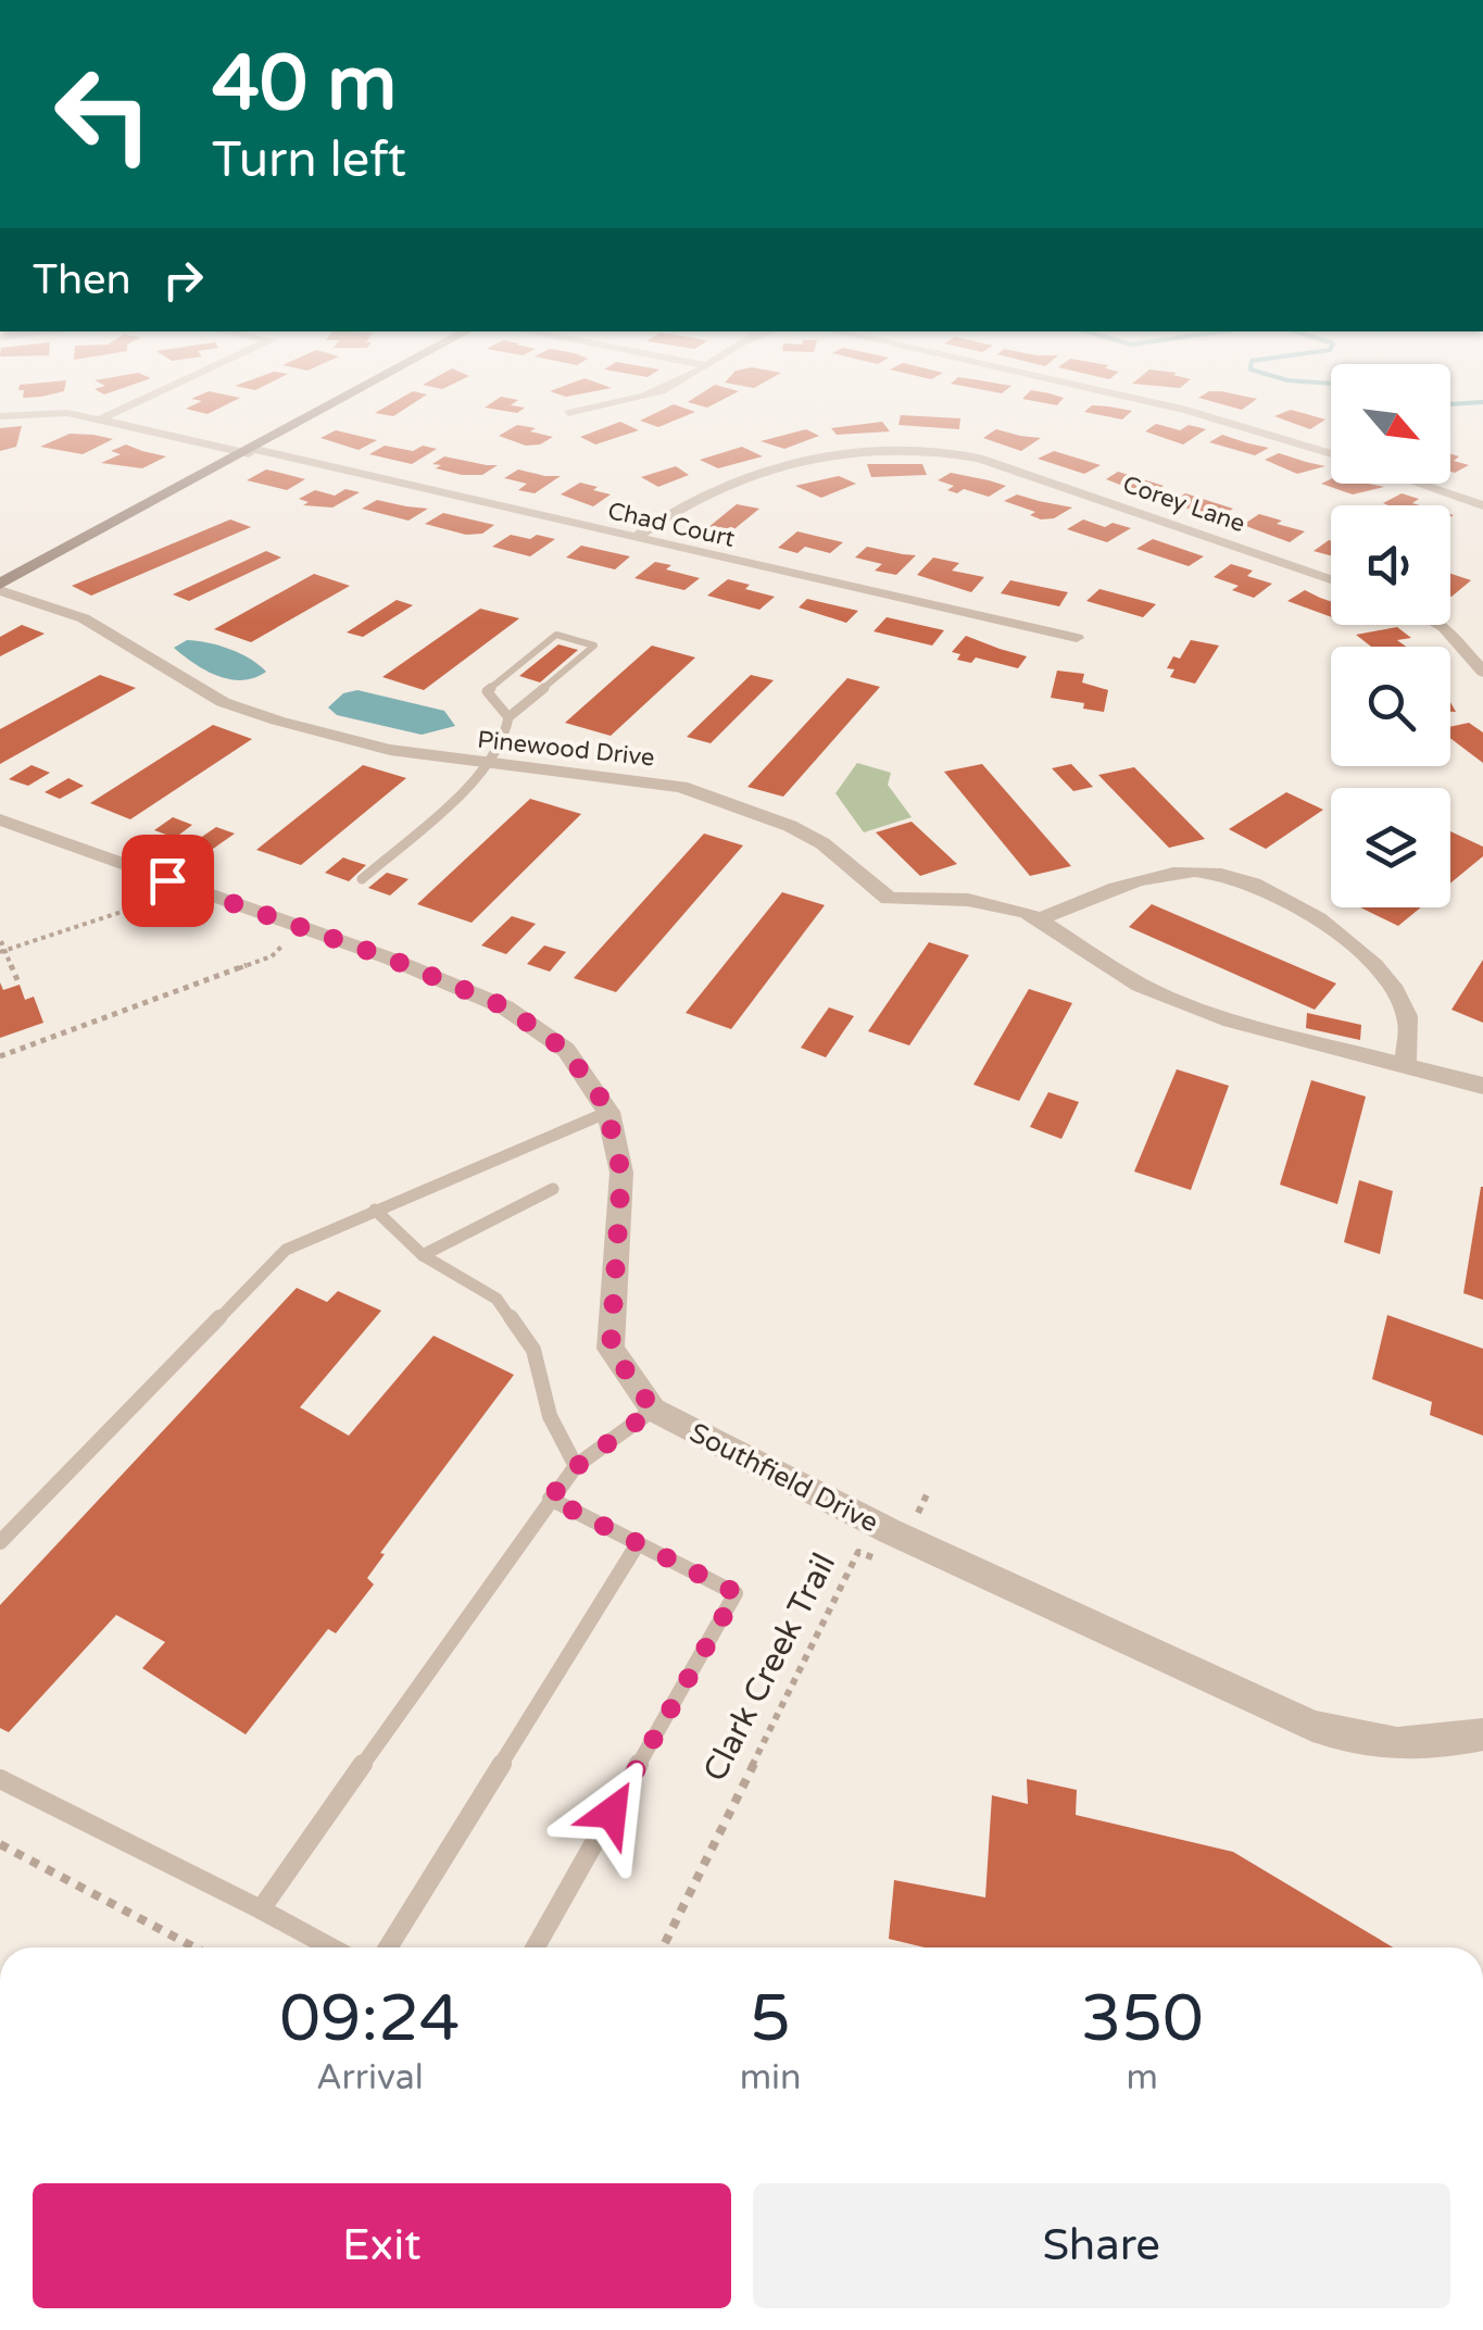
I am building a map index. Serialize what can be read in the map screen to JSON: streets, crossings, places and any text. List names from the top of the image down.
{
  "streets": {
    "street": [
      "Corey Lane",
      "Chad Court",
      "Pinewood Drive",
      "Southfield Drive"
    ],
    "path": ["Clark Creek Trail"]
  },
  "crossings": [
    ["Corey Lane", "Chad Court"]
  ],
  "north": "bottom right",
  "page": {
    "turn": ["40 m", "Turn left"],
    "then": "Then",
    "eta": [
      "09:24",
      "Arrival",
      "5",
      "min",
      "350",
      "m"
    ],
    "buttons": ["Exit", "Share"]
  }
}
